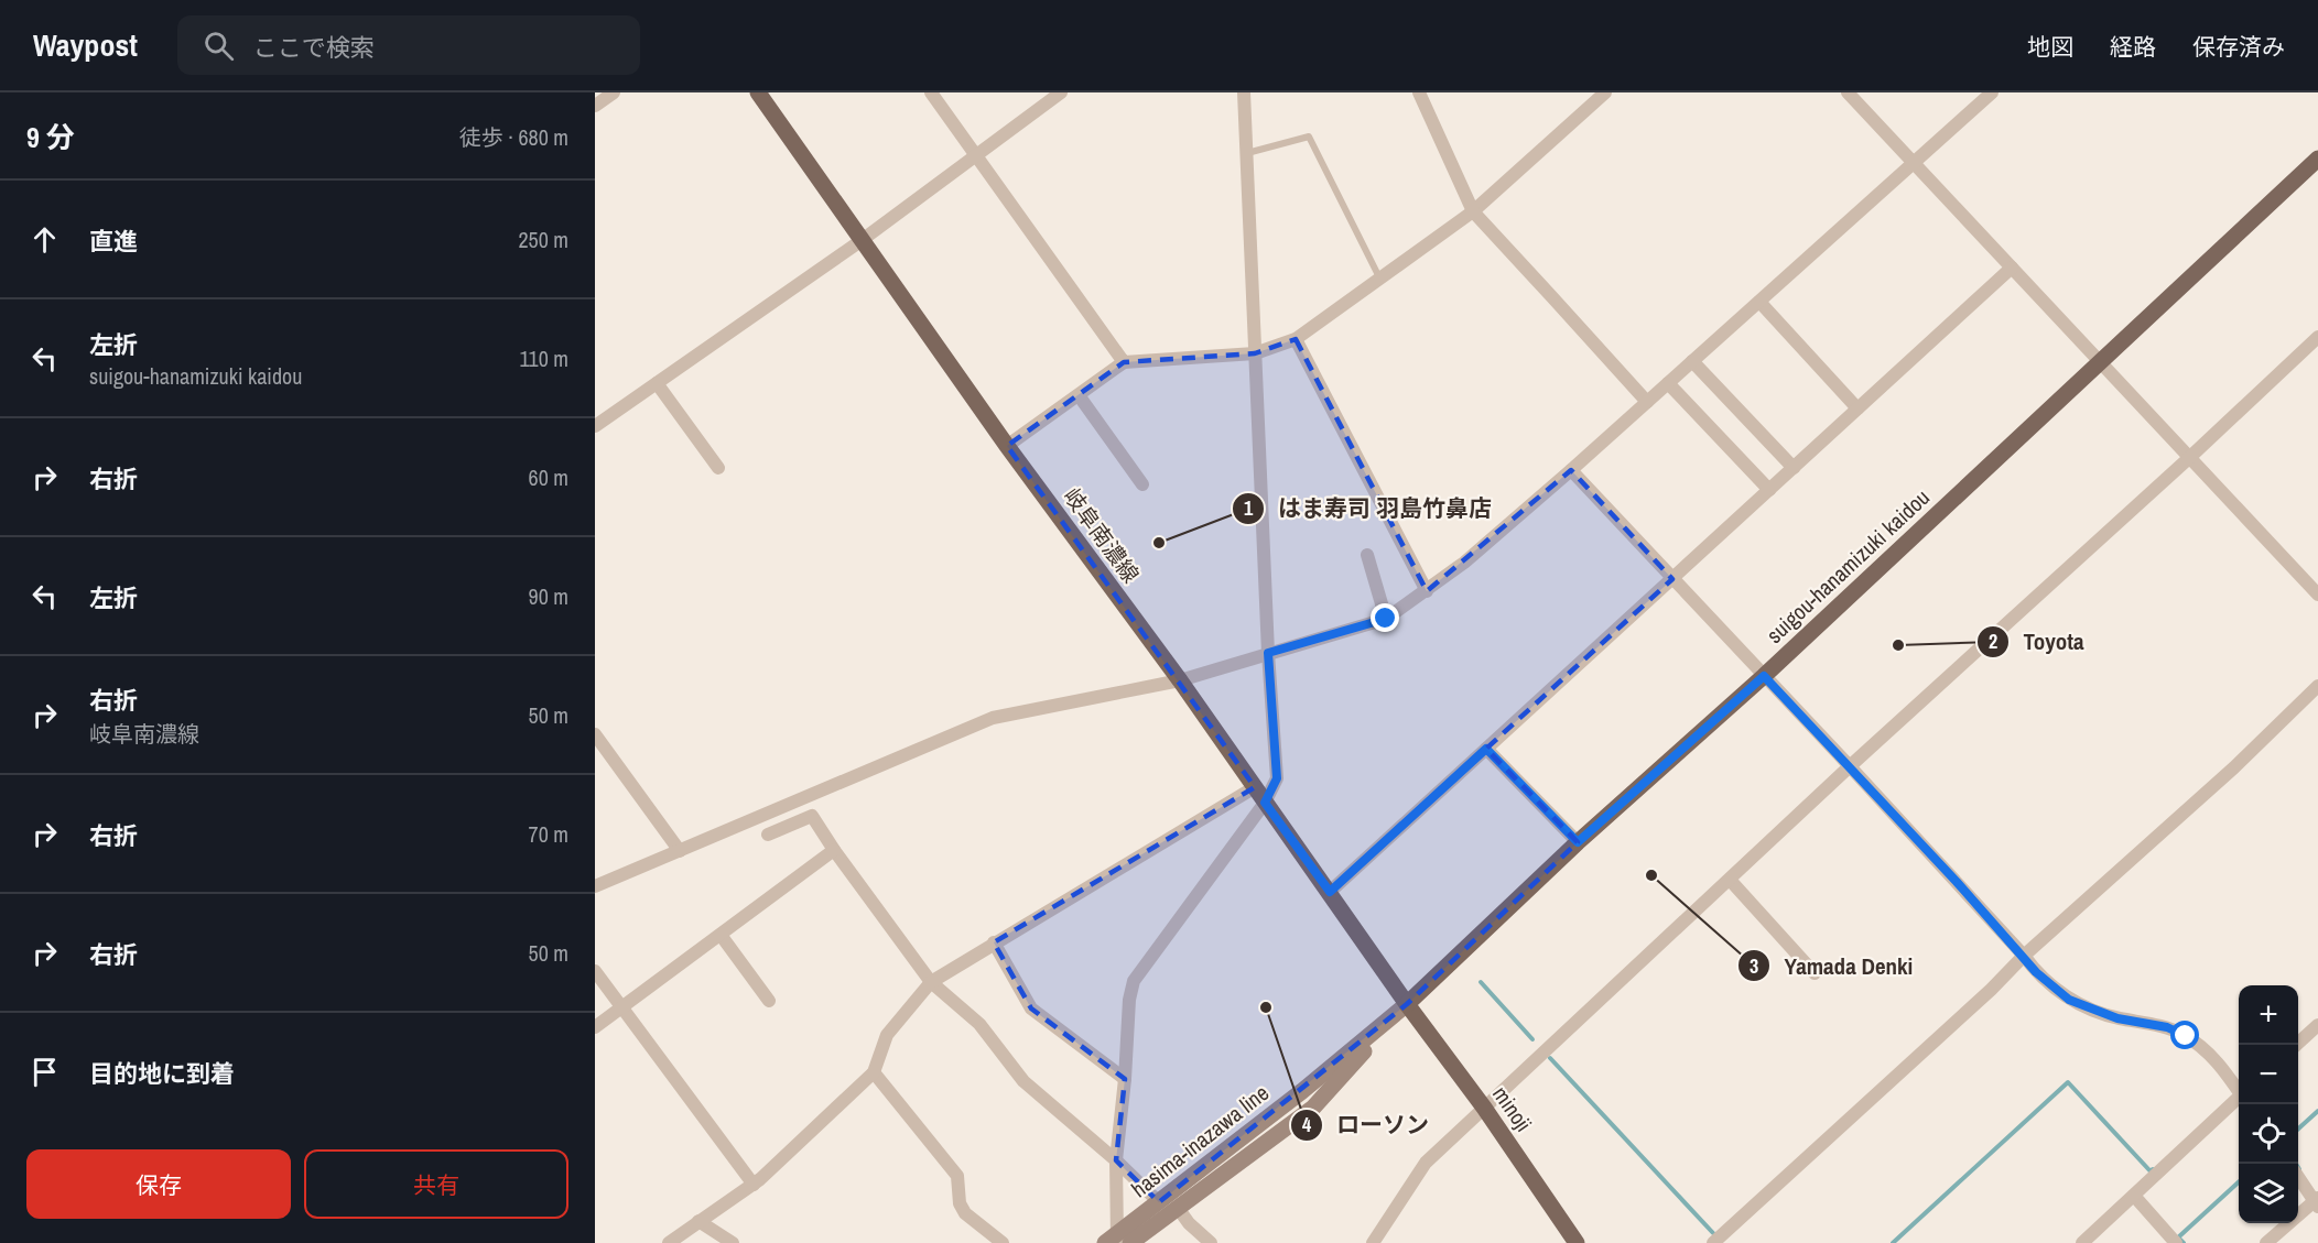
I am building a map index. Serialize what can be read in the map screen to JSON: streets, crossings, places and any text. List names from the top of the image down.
{
  "streets": {
    "main road": [
      "岐阜南濃線",
      "suigou-hanamizuki kaidou",
      "minoji",
      "hasima-inazawa line"
    ]
  },
  "crossings": [
    ["岐阜南濃線", "suigou-hanamizuki kaidou"],
    ["岐阜南濃線", "minoji"],
    ["岐阜南濃線", "hasima-inazawa line"],
    ["suigou-hanamizuki kaidou", "minoji"],
    ["suigou-hanamizuki kaidou", "hasima-inazawa line"],
    ["minoji", "hasima-inazawa line"]
  ],
  "places": [
    "はま寿司 羽島竹鼻店",
    "Toyota",
    "Yamada Denki",
    "ローソン"
  ],
  "page": {
    "header": "Waypost",
    "search": "ここで検索",
    "nav": ["地図", "経路", "保存済み"],
    "heading": ["9 分", "徒歩 · 680 m"],
    "list": [
      ["直進", "250 m"],
      ["左折", "suigou-hanamizuki kaidou", "110 m"],
      ["右折", "60 m"],
      ["左折", "90 m"],
      ["右折", "岐阜南濃線", "50 m"],
      ["右折", "70 m"],
      ["右折", "50 m"],
      "目的地に到着"
    ],
    "map_buttons": ["+", "−"],
    "buttons": ["保存", "共有"]
  }
}
